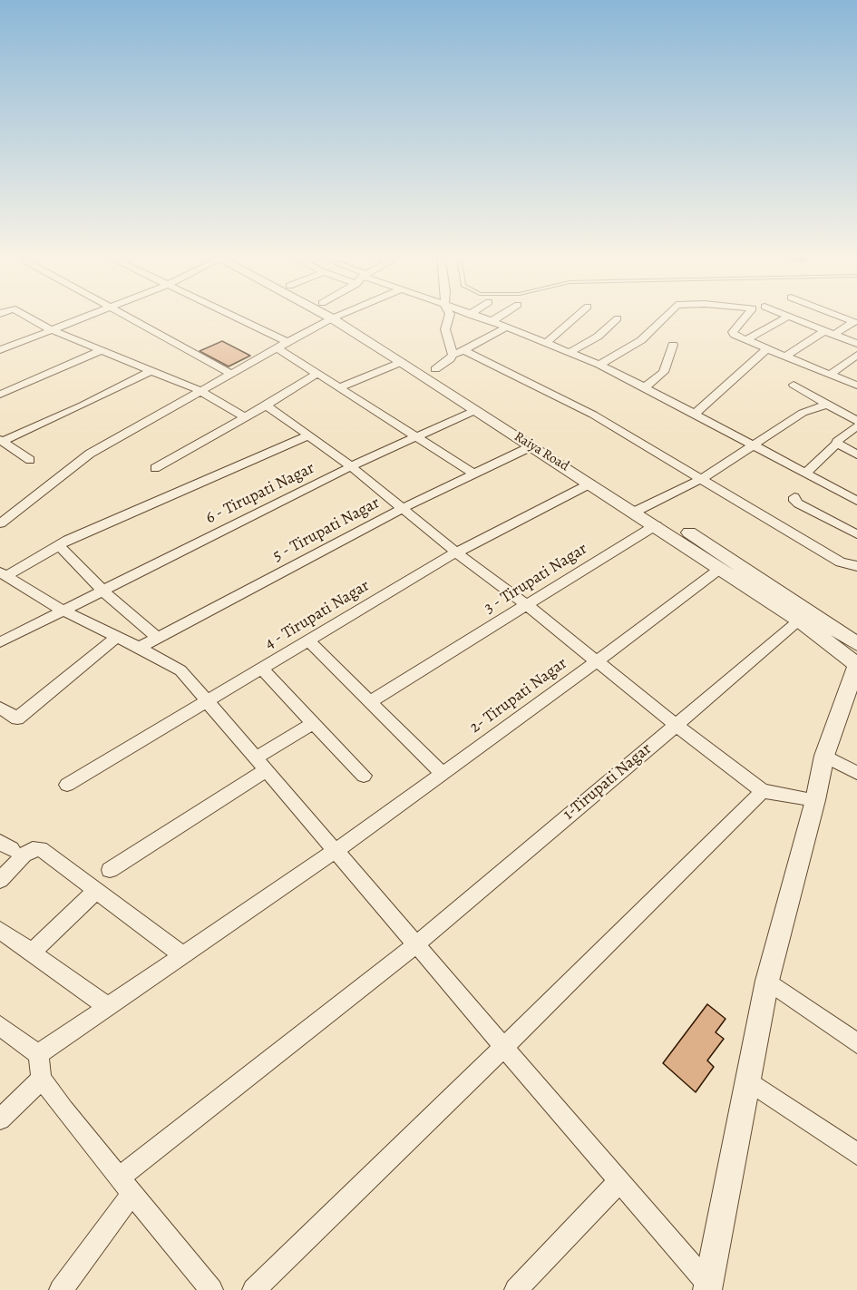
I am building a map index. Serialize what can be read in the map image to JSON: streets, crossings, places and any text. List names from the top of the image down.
{
  "streets": {
    "street": [
      "Raiya Road",
      "6 - Tirupati Nagar",
      "5 - Tirupati Nagar",
      "3 - Tirupati Nagar",
      "4 - Tirupati Nagar",
      "2- Tirupati Nagar",
      "1-Tirupati Nagar"
    ]
  },
  "crossings": [
    ["Raiya Road", "6 - Tirupati Nagar"],
    ["Raiya Road", "5 - Tirupati Nagar"],
    ["Raiya Road", "3 - Tirupati Nagar"],
    ["Raiya Road", "4 - Tirupati Nagar"],
    ["Raiya Road", "2- Tirupati Nagar"],
    ["Raiya Road", "1-Tirupati Nagar"]
  ]
}
